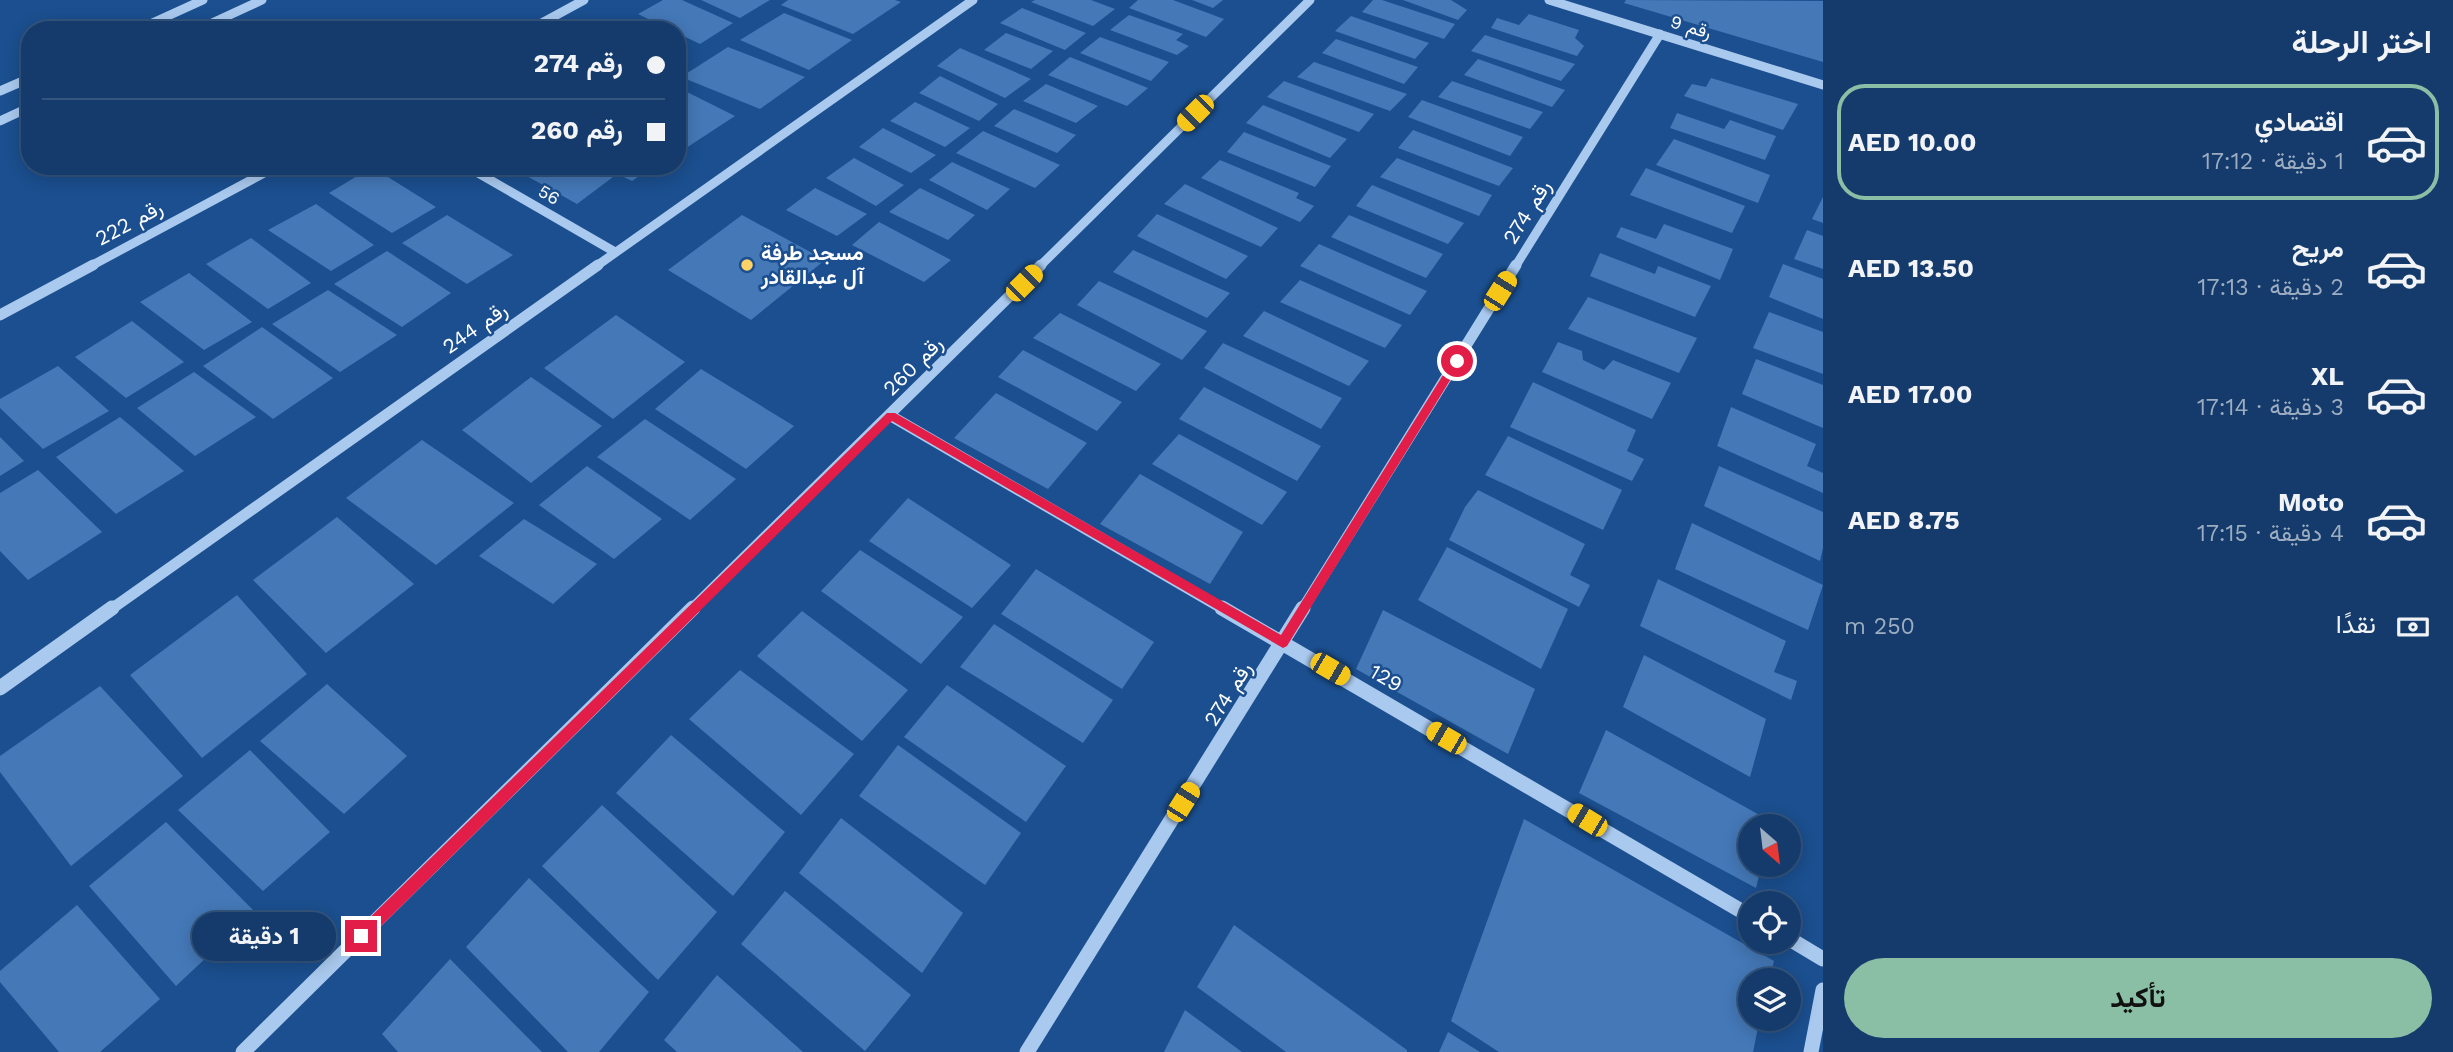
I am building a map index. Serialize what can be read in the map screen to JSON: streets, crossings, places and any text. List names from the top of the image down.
{
  "streets": {
    "street": [
      "رقم 9",
      "56",
      "رقم 274",
      "رقم 222",
      "رقم 244",
      "رقم 260",
      "129"
    ]
  },
  "crossings": [
    ["رقم 9", "رقم 274"],
    ["56", "رقم 244"],
    ["رقم 274", "129"],
    ["رقم 260", "129"]
  ],
  "places": ["مسجد طرفة آل عبدالقادر"],
  "north": "bottom right",
  "page": {
    "heading": "اختر الرحلة",
    "banner": ["رقم 274", "رقم 260"],
    "list": [
      {
        "name": "اقتصادي",
        "note": "1 دقيقة · 17:12",
        "value": "AED 10.00"
      },
      {
        "name": "مريح",
        "note": "2 دقيقة · 17:13",
        "value": "AED 13.50"
      },
      {
        "name": "XL",
        "note": "3 دقيقة · 17:14",
        "value": "AED 17.00"
      },
      {
        "name": "Moto",
        "note": "4 دقيقة · 17:15",
        "value": "AED 8.75"
      }
    ],
    "pay": ["نقدًا", "250 m"],
    "bubble": "1 دقيقة",
    "buttons": "تأكيد"
  }
}
